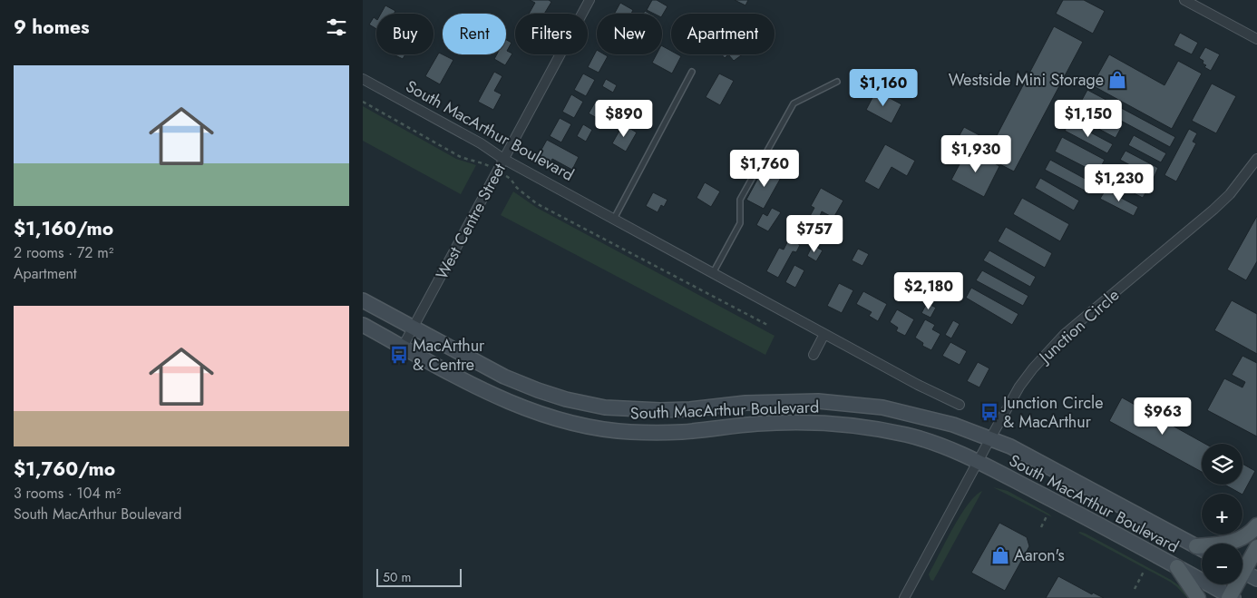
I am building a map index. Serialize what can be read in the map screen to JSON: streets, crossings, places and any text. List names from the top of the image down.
{
  "streets": {
    "main road": ["South MacArthur Boulevard"],
    "street": ["West Centre Street", "Junction Circle"]
  },
  "crossings": [
    ["South MacArthur Boulevard", "West Centre Street"],
    ["South MacArthur Boulevard", "Junction Circle"]
  ],
  "places": {
    "shop": ["Westside Mini Storage", "Aaron's"],
    "bus stop": ["MacArthur & Centre", "Junction Circle & MacArthur"]
  },
  "scale_bar": "50 m",
  "page": {
    "heading": "9 homes",
    "chip": [
      "Buy",
      "Rent",
      "Filters",
      "New",
      "Apartment"
    ],
    "list": [
      {
        "name": "$1,160/mo",
        "note": "2 rooms · 72 m² · Apartment"
      },
      {
        "name": "$1,760/mo",
        "note": "3 rooms · 104 m² · South MacArthur Boulevard"
      }
    ],
    "price": [
      "$1,160",
      "$890",
      "$1,150",
      "$1,930",
      "$1,760",
      "$1,230",
      "$757",
      "$2,180",
      "$963"
    ],
    "map_buttons": ["+", "−"],
    "scale": "50 m"
  }
}
